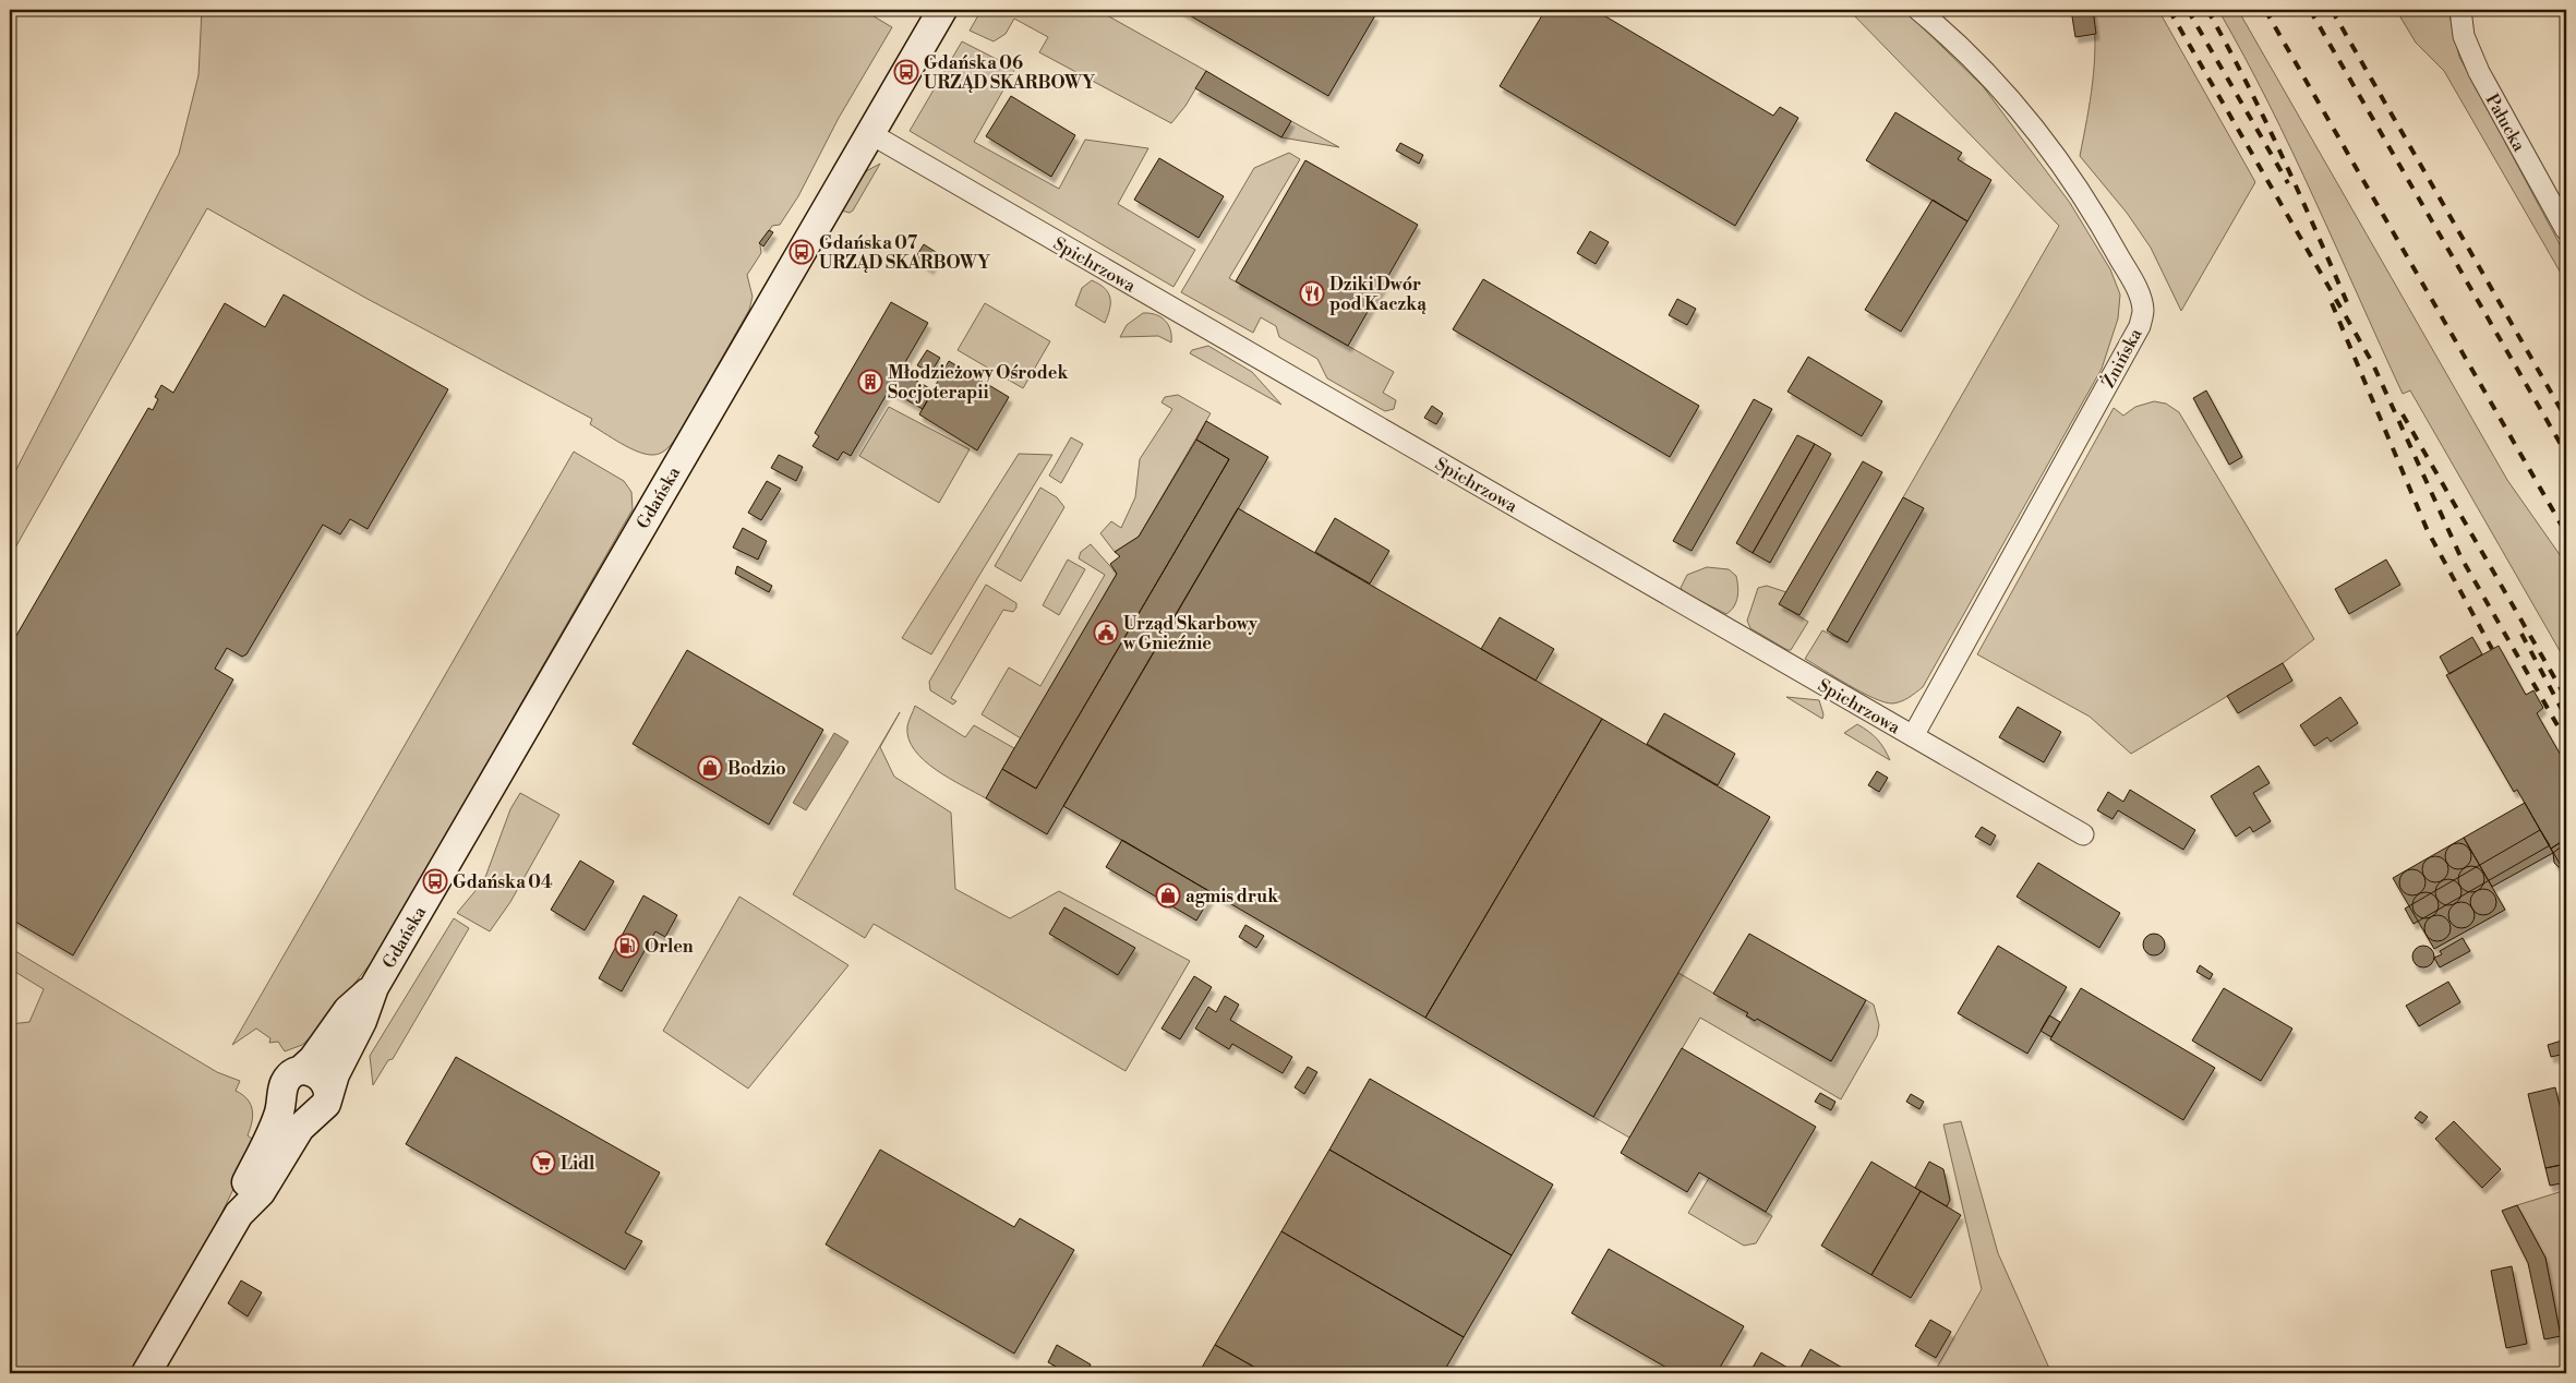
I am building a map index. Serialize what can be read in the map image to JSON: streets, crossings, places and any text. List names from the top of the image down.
{
  "streets": {
    "street": [
      "Pałucka",
      "Spichrzowa",
      "Żnińska",
      "Gdańska"
    ]
  },
  "crossings": [
    ["Spichrzowa", "Żnińska"],
    ["Spichrzowa", "Gdańska"]
  ],
  "places": {
    "bus stop": ["Gdańska 06 URZĄD SKARBOWY", "Gdańska 07 URZĄD SKARBOWY", "Gdańska 04"],
    "restaurant": ["Dziki Dwór pod Kaczką"],
    "building": ["Młodzieżowy Ośrodek Socjoterapii"],
    "public building": ["Urząd Skarbowy w Gnieźnie"],
    "shop": ["Bodzio", "agmis druk"],
    "fuel station": ["Orlen"],
    "supermarket": ["Lidl"]
  }
}
